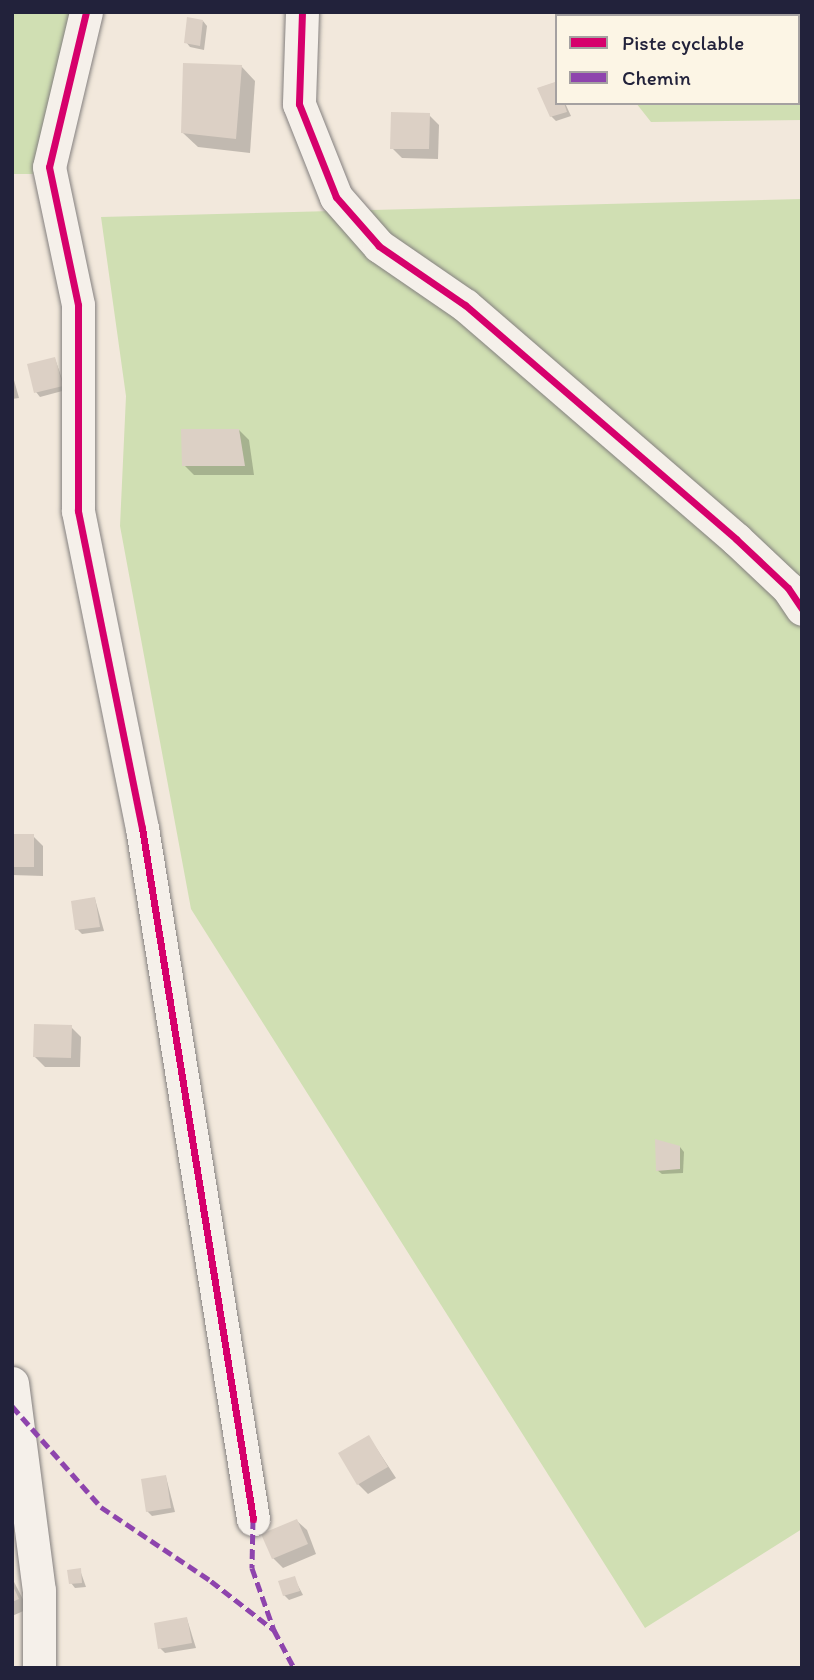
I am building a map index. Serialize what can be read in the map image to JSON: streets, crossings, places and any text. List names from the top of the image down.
{
  "legend": ["Piste cyclable", "Chemin"]
}
